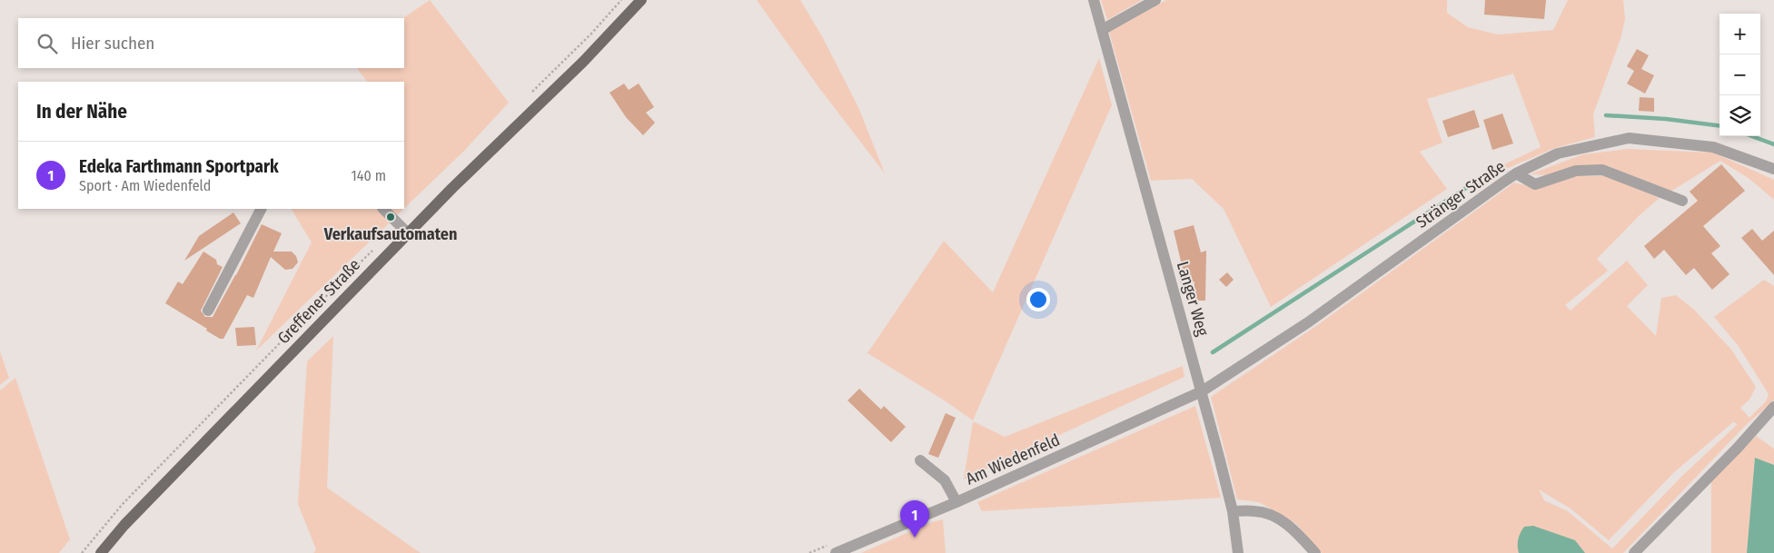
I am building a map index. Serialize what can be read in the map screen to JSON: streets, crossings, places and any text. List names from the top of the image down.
{
  "streets": {
    "main road": ["Greffener Straße"],
    "street": ["Stränger Straße", "Langer Weg", "Am Wiedenfeld"]
  },
  "crossings": [
    ["Stränger Straße", "Langer Weg"],
    ["Stränger Straße", "Am Wiedenfeld"],
    ["Langer Weg", "Am Wiedenfeld"]
  ],
  "places": ["Verkaufsautomaten"],
  "page": {
    "map_buttons": ["+", "−"],
    "search": "Hier suchen",
    "heading": "In der Nähe",
    "list": [
      {
        "mark": "1",
        "name": "Edeka Farthmann Sportpark",
        "note": "Sport · Am Wiedenfeld",
        "value": "140 m"
      }
    ],
    "pins": "1"
  }
}
